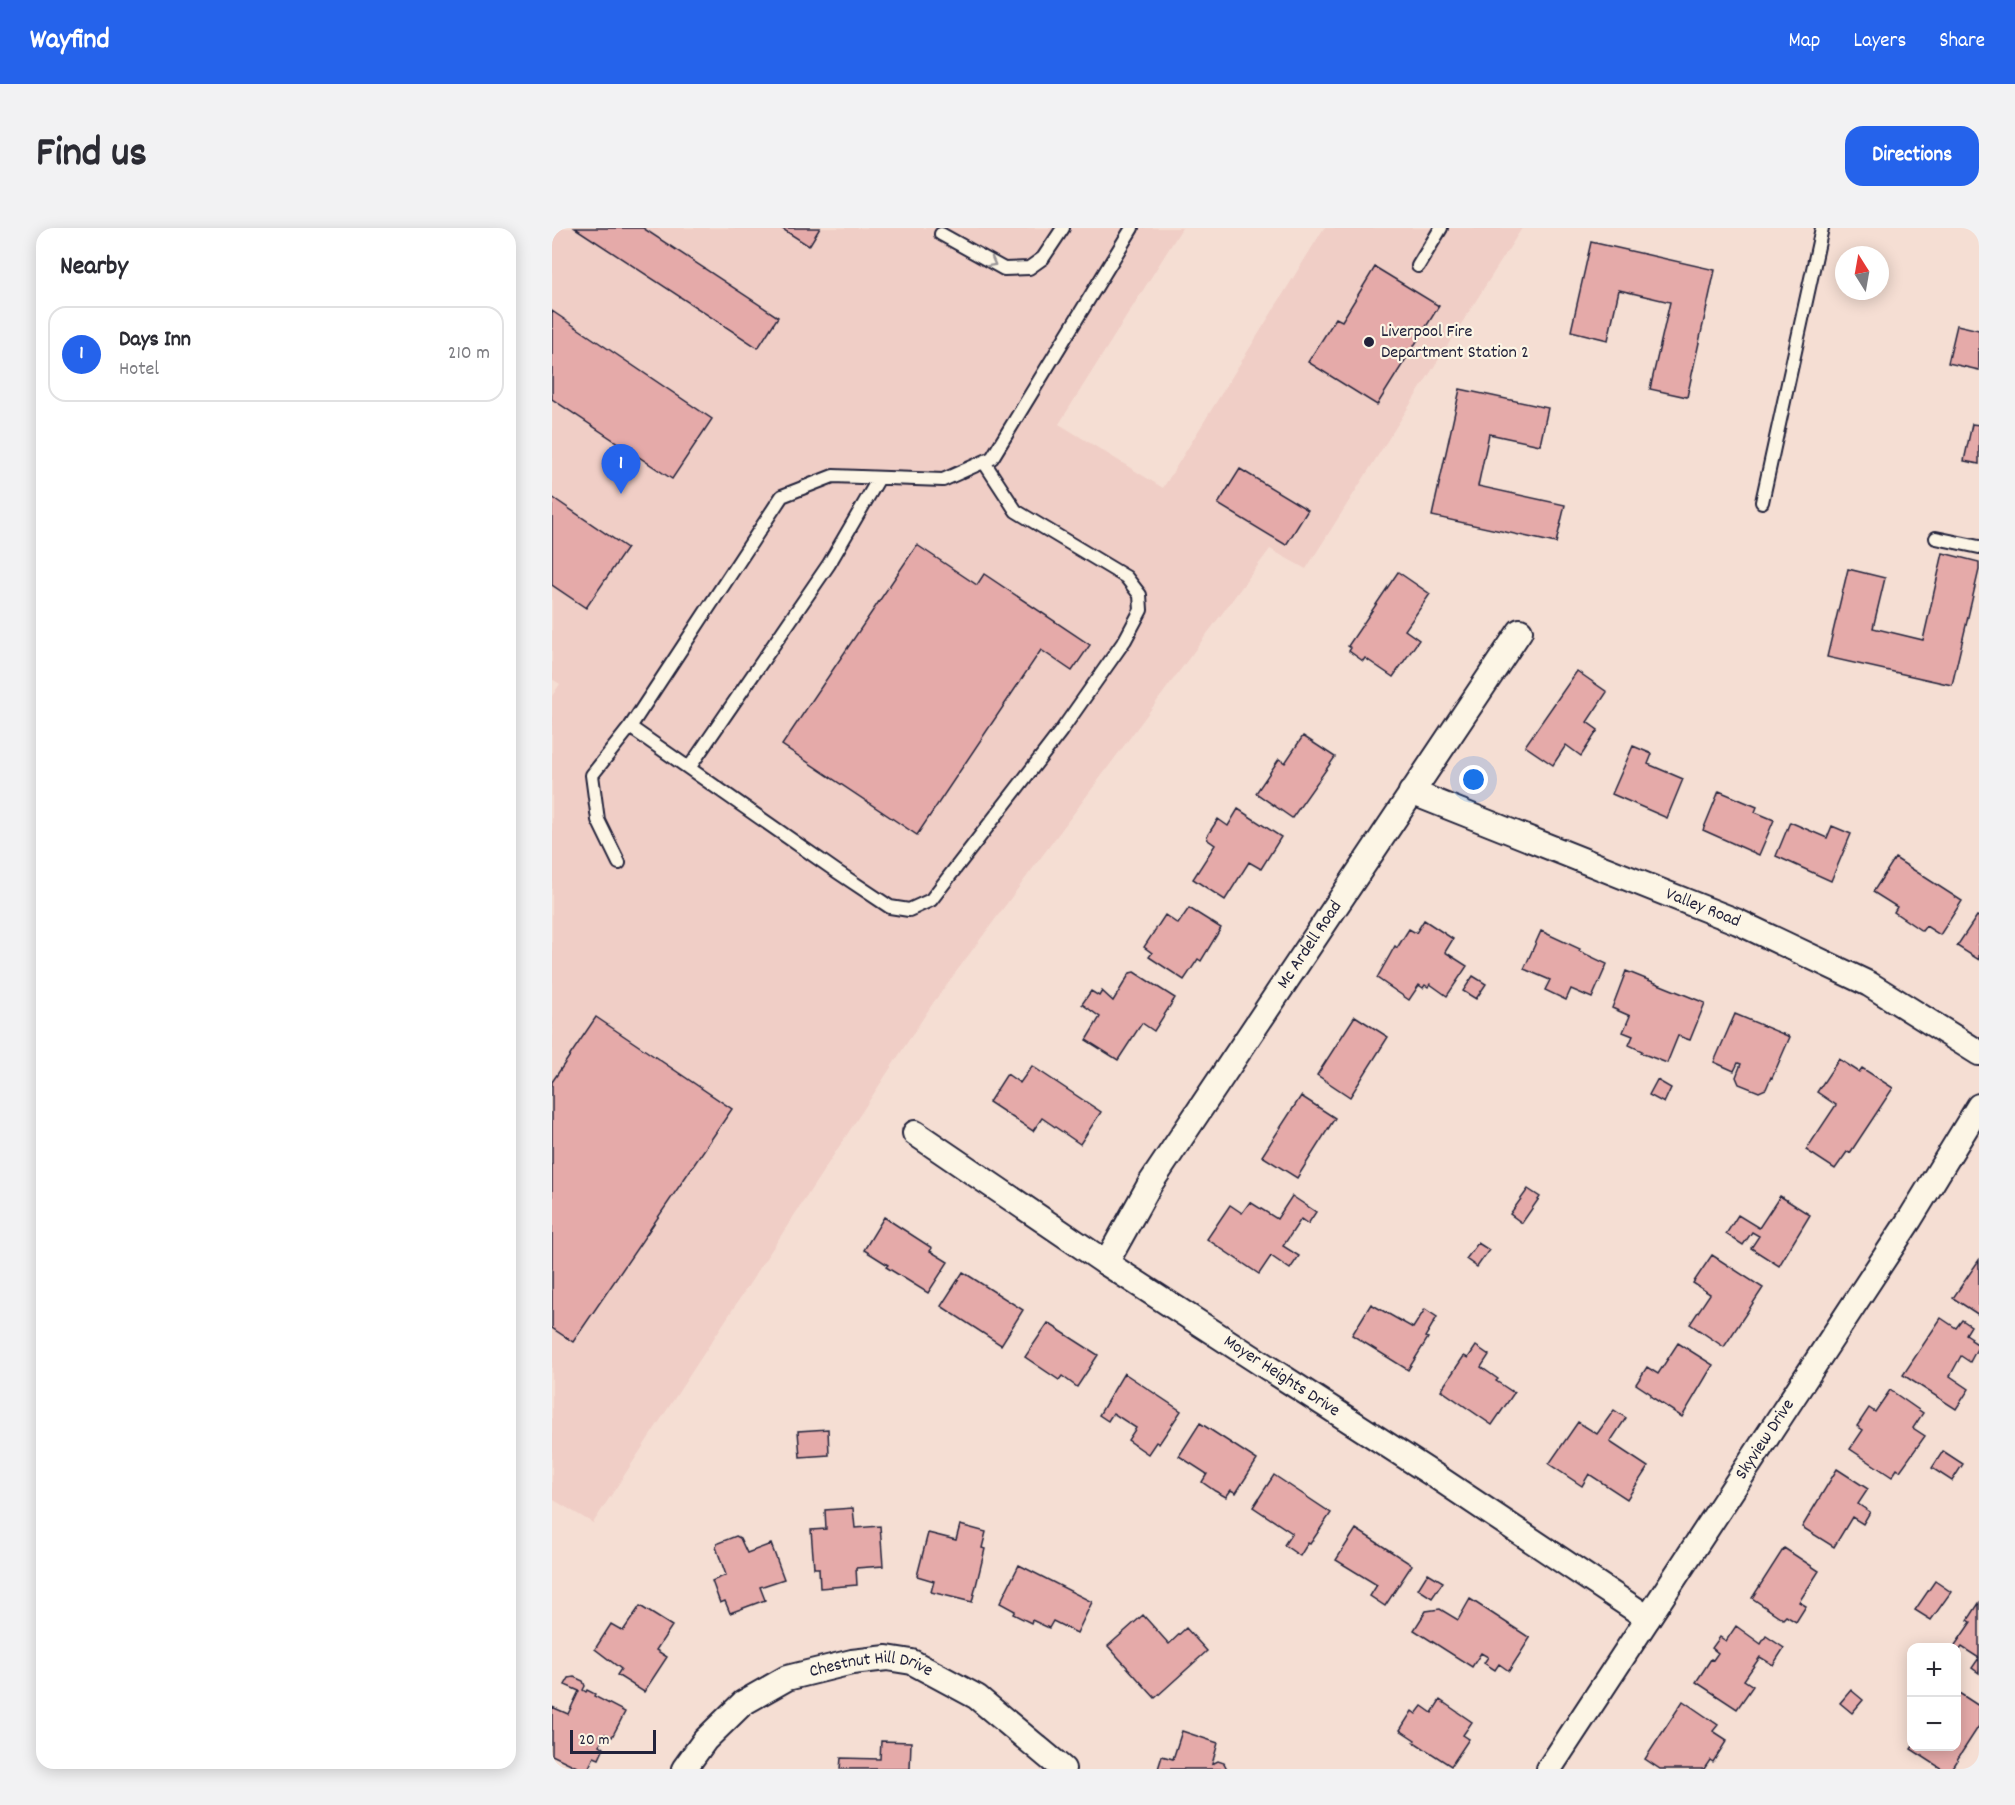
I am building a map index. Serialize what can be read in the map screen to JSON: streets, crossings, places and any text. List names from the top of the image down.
{
  "streets": {
    "street": [
      "Valley Road",
      "Mc Ardell Road",
      "Moyer Heights Drive",
      "Skyview Drive",
      "Chestnut Hill Drive"
    ]
  },
  "crossings": [
    ["Valley Road", "Mc Ardell Road"],
    ["Mc Ardell Road", "Moyer Heights Drive"],
    ["Moyer Heights Drive", "Skyview Drive"]
  ],
  "places": ["Liverpool Fire Department Station 2"],
  "scale_bar": "20 m",
  "north": "top",
  "page": {
    "header": "Wayfind",
    "nav": ["Map", "Layers", "Share"],
    "title": "Find us",
    "buttons": "Directions",
    "heading": "Nearby",
    "list": [
      {
        "mark": "1",
        "name": "Days Inn",
        "note": "Hotel",
        "value": "210 m"
      }
    ],
    "pins": "1",
    "map_buttons": ["+", "−"],
    "scale": "20 m"
  }
}
